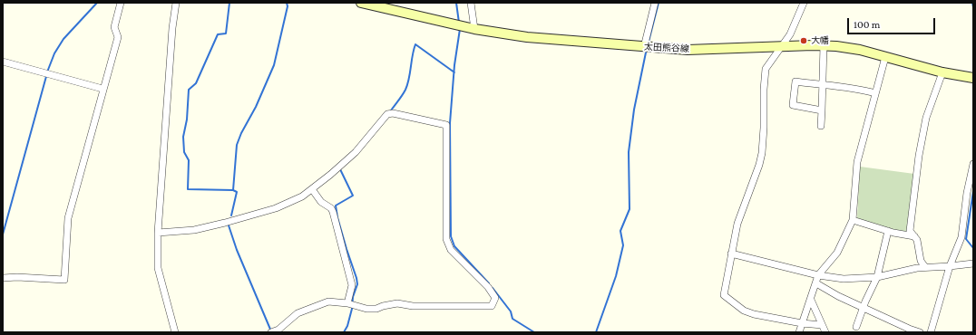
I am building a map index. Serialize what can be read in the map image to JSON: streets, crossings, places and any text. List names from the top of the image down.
{
  "streets": {
    "main road": ["太田熊谷線"]
  },
  "places": ["大幡"],
  "scale_bar": "100 m"
}
